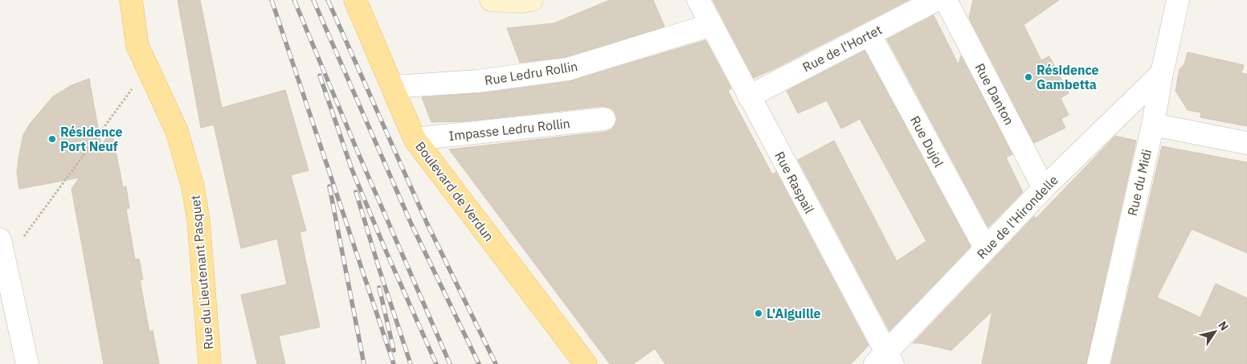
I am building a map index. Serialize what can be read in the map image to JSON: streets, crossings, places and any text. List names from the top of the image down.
{
  "streets": {
    "main road": ["Boulevard de Verdun", "Rue du Lieutenant Pasquet"],
    "street": [
      "Rue de l'Hortet",
      "Rue Ledru Rollin",
      "Rue Danton",
      "Impasse Ledru Rollin",
      "Rue Dujol",
      "Rue Raspail",
      "Rue du Midi",
      "Rue de l'Hirondelle"
    ]
  },
  "crossings": [
    ["Rue de l'Hortet", "Rue Dujol"],
    ["Rue de l'Hortet", "Rue Raspail"],
    ["Rue Ledru Rollin", "Rue Raspail"],
    ["Rue Ledru Rollin", "Boulevard de Verdun"],
    ["Rue Danton", "Rue de l'Hirondelle"],
    ["Impasse Ledru Rollin", "Boulevard de Verdun"],
    ["Rue Dujol", "Rue de l'Hirondelle"],
    ["Rue Raspail", "Rue de l'Hirondelle"],
    ["Rue du Midi", "Rue de l'Hirondelle"]
  ],
  "places": ["Résidence Gambetta", "Résidence Port Neuf", "L'Aiguille"],
  "north": "top right"
}
